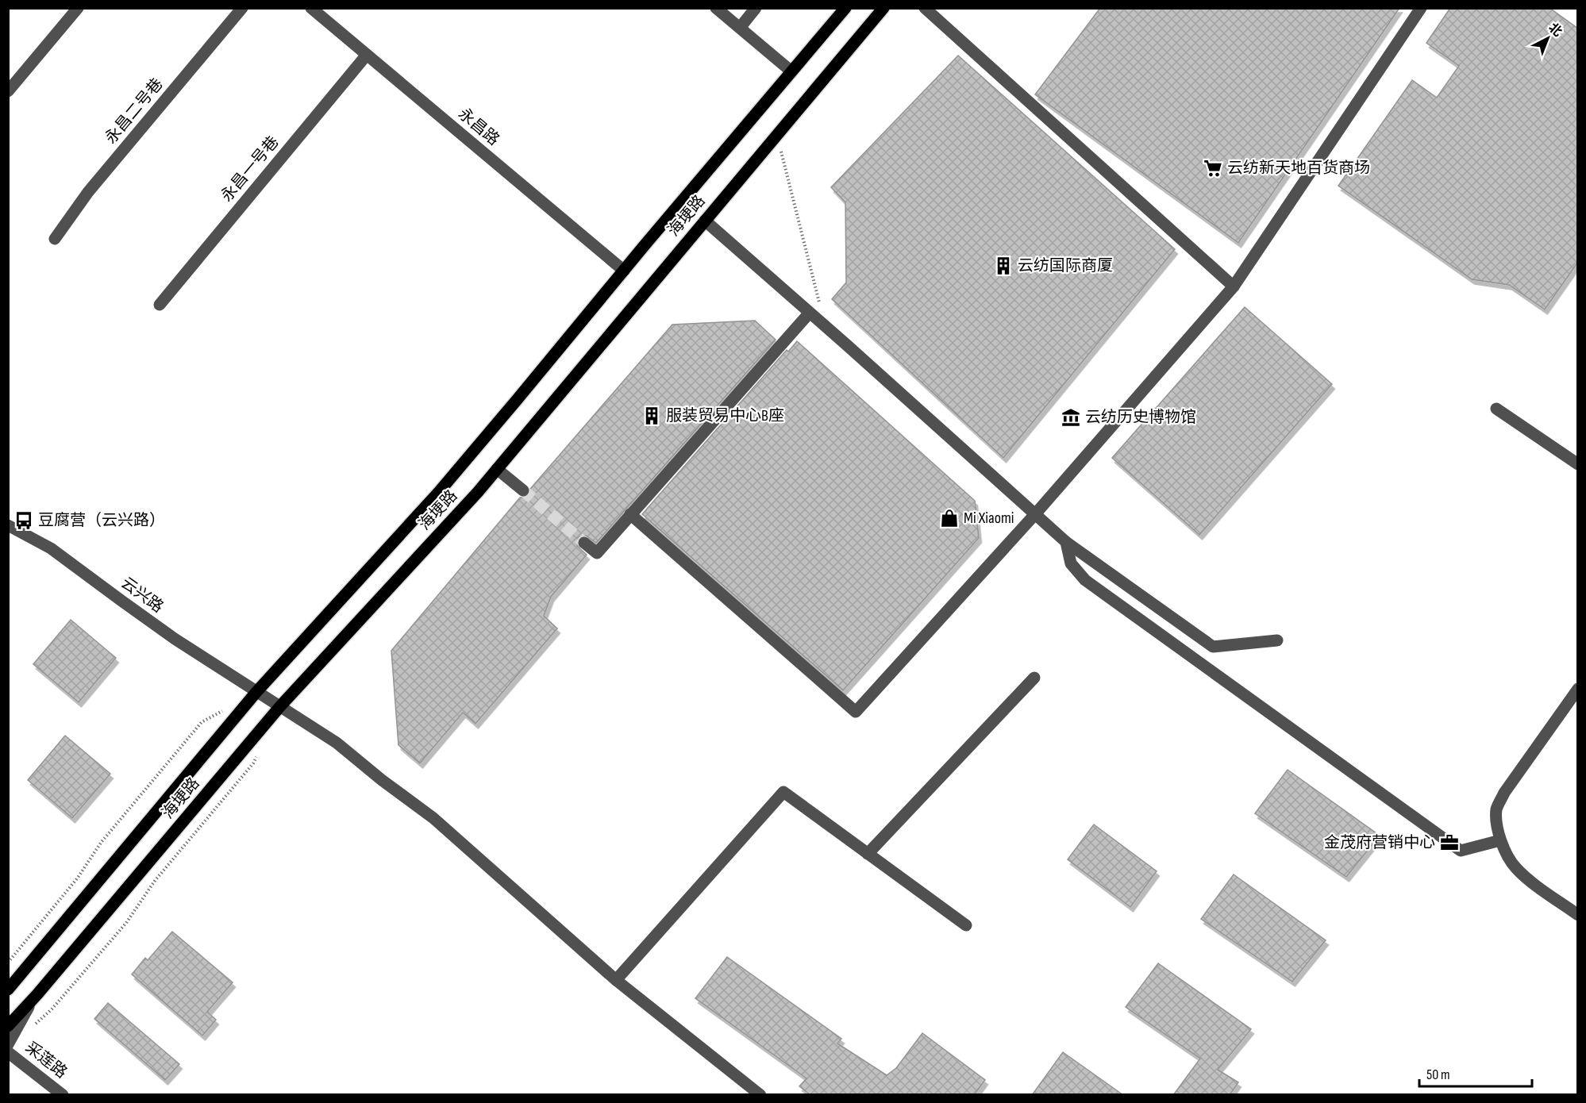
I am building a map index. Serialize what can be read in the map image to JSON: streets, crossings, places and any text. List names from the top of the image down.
{
  "streets": {
    "main road": ["海埂路"],
    "street": [
      "永昌二号巷",
      "永昌路",
      "永昌一号巷",
      "云兴路",
      "采莲路"
    ]
  },
  "crossings": [
    ["永昌路", "永昌一号巷"],
    ["永昌路", "海埂路"],
    ["海埂路", "云兴路"]
  ],
  "places": {
    "supermarket": ["云纺新天地百货商场"],
    "building": ["云纺国际商厦", "服装贸易中心B座"],
    "museum": ["云纺历史博物馆"],
    "shop": ["Mi Xiaomi"],
    "bus stop": ["豆腐营（云兴路）"],
    "office": ["金茂府营销中心"]
  },
  "scale_bar": "50 m",
  "north": "top right"
}
